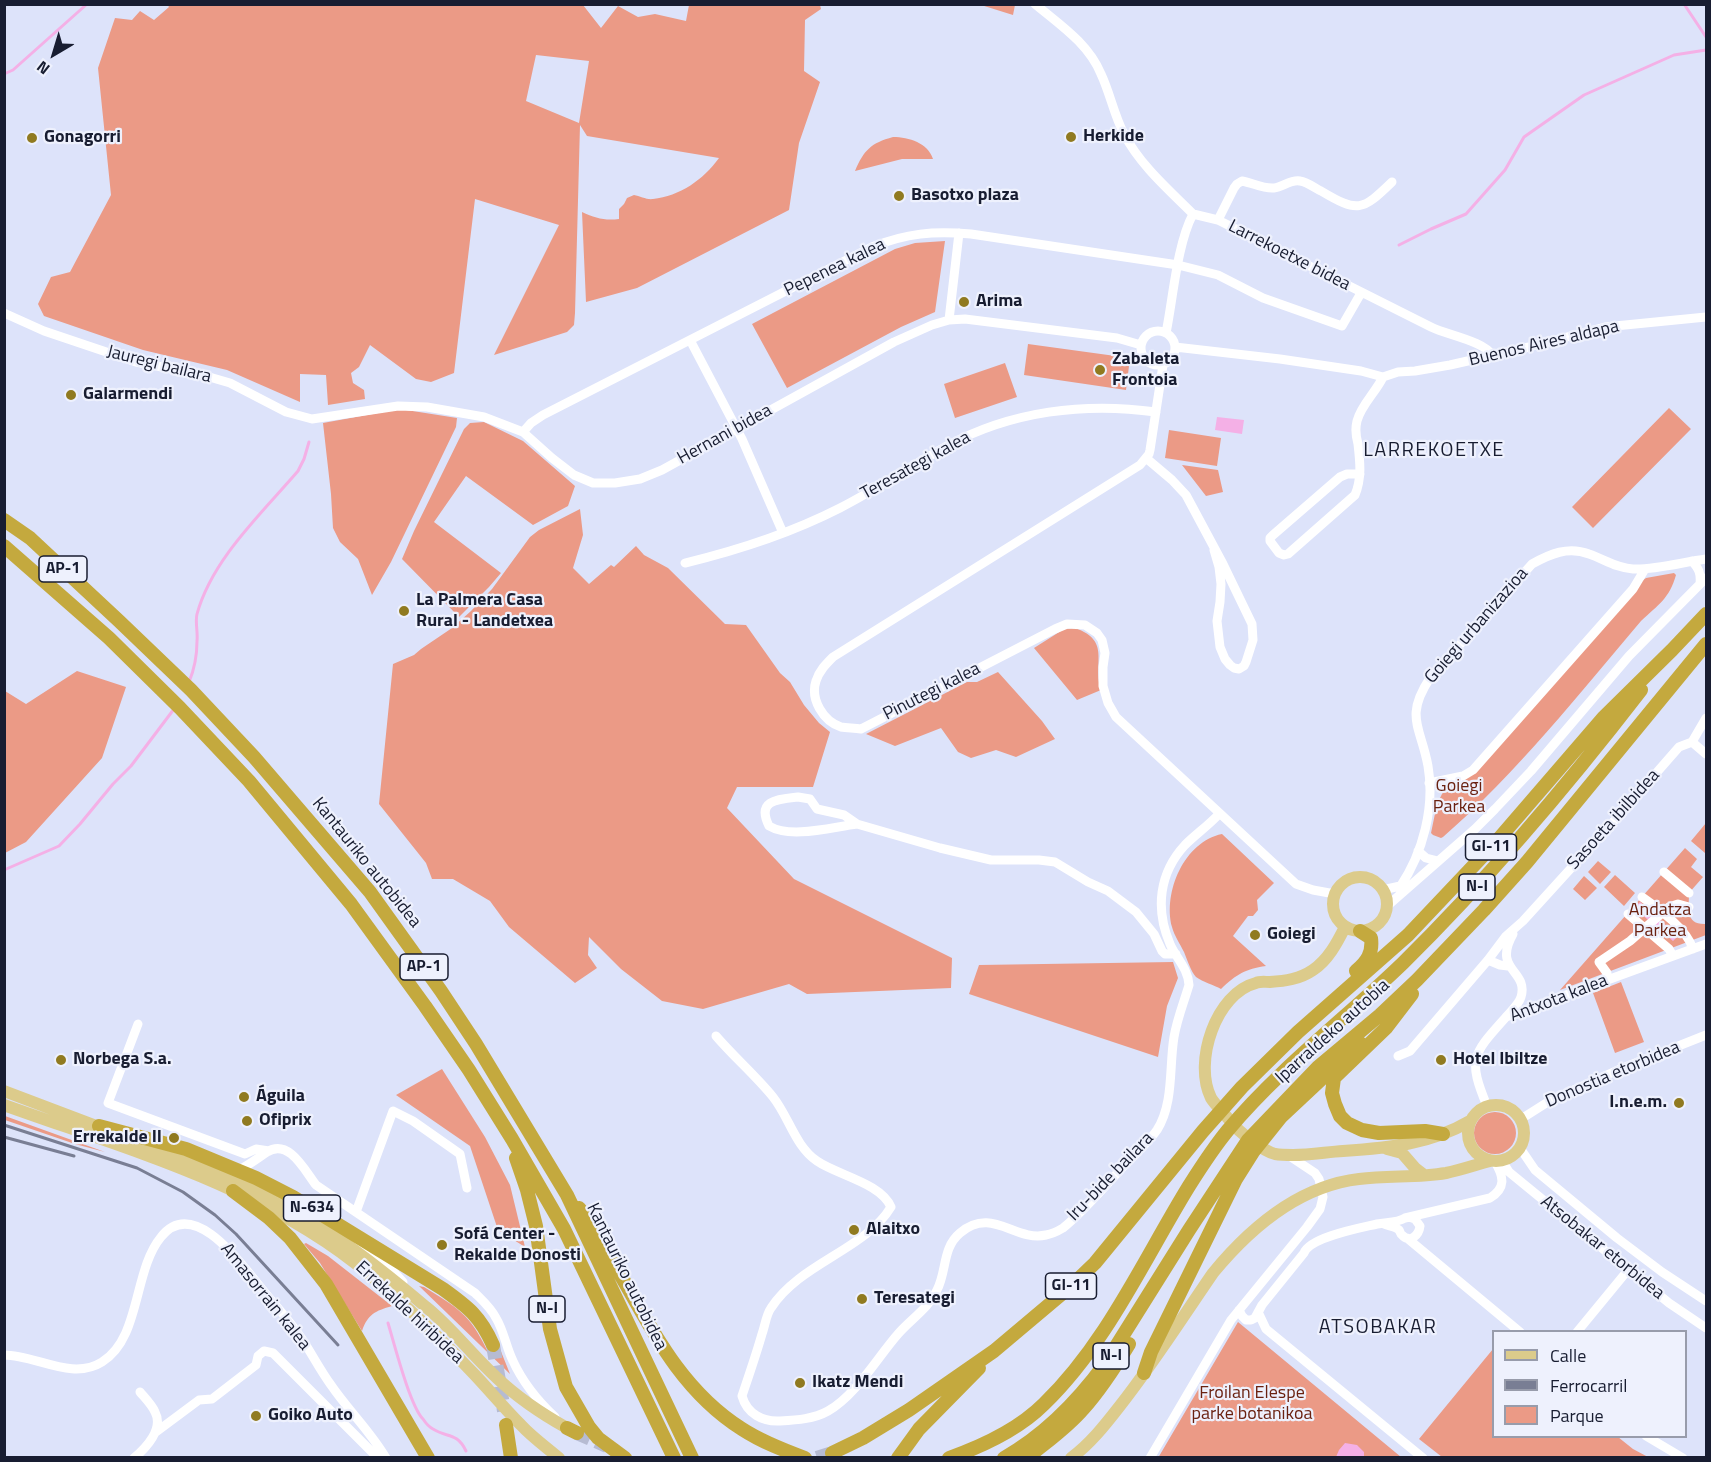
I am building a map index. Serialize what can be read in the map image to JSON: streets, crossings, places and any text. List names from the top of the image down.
{
  "streets": {
    "highway": [
      "AP-1",
      "GI-11",
      "Kantauriko autobidea",
      "N-I",
      "Iparraldeko autobia",
      "N-634"
    ],
    "main road": ["Errekalde hiribidea"],
    "street": [
      "Larrekoetxe bidea",
      "Pepenea kalea",
      "Buenos Aires aldapa",
      "Jauregi bailara",
      "Hernani bidea",
      "Teresategi kalea",
      "Goiegi urbanizazioa",
      "Pinutegi kalea",
      "Sasoeta ibilbidea",
      "Antxota kalea",
      "Donostia etorbidea",
      "Iru-bide bailara",
      "Atsobakar etorbidea",
      "Amasorrain kalea"
    ]
  },
  "crossings": [
    ["Larrekoetxe bidea", "Pepenea kalea"],
    ["Larrekoetxe bidea", "Buenos Aires aldapa"],
    ["Pepenea kalea", "Hernani bidea"],
    ["Buenos Aires aldapa", "Hernani bidea"],
    ["Jauregi bailara", "Hernani bidea"],
    ["Pinutegi kalea", "Iru-bide bailara"],
    ["GI-11", "N-I"],
    ["Kantauriko autobidea", "N-I"],
    ["Antxota kalea", "Donostia etorbidea"],
    ["Antxota kalea", "Atsobakar etorbidea"],
    ["Donostia etorbidea", "Atsobakar etorbidea"],
    ["N-634", "Errekalde hiribidea"]
  ],
  "districts": ["LARREKOETXE", "ATSOBAKAR"],
  "parks": ["Goiegi Parkea", "Andatza Parkea", "Froilan Elespe parke botanikoa"],
  "places": [
    "Herkide",
    "Gonagorri",
    "Basotxo plaza",
    "Arima",
    "Zabaleta Frontoia",
    "Galarmendi",
    "La Palmera Casa Rural - Landetxea",
    "Goiegi",
    "Norbega S.a.",
    "Hotel Ibiltze",
    "Águila",
    "I.n.e.m.",
    "Ofiprix",
    "Errekalde II",
    "Alaitxo",
    "Sofá Center - Rekalde Donosti",
    "Teresategi",
    "Ikatz Mendi",
    "Goiko Auto"
  ],
  "legend": ["Calle", "Ferrocarril", "Parque"],
  "north": "bottom left"
}
